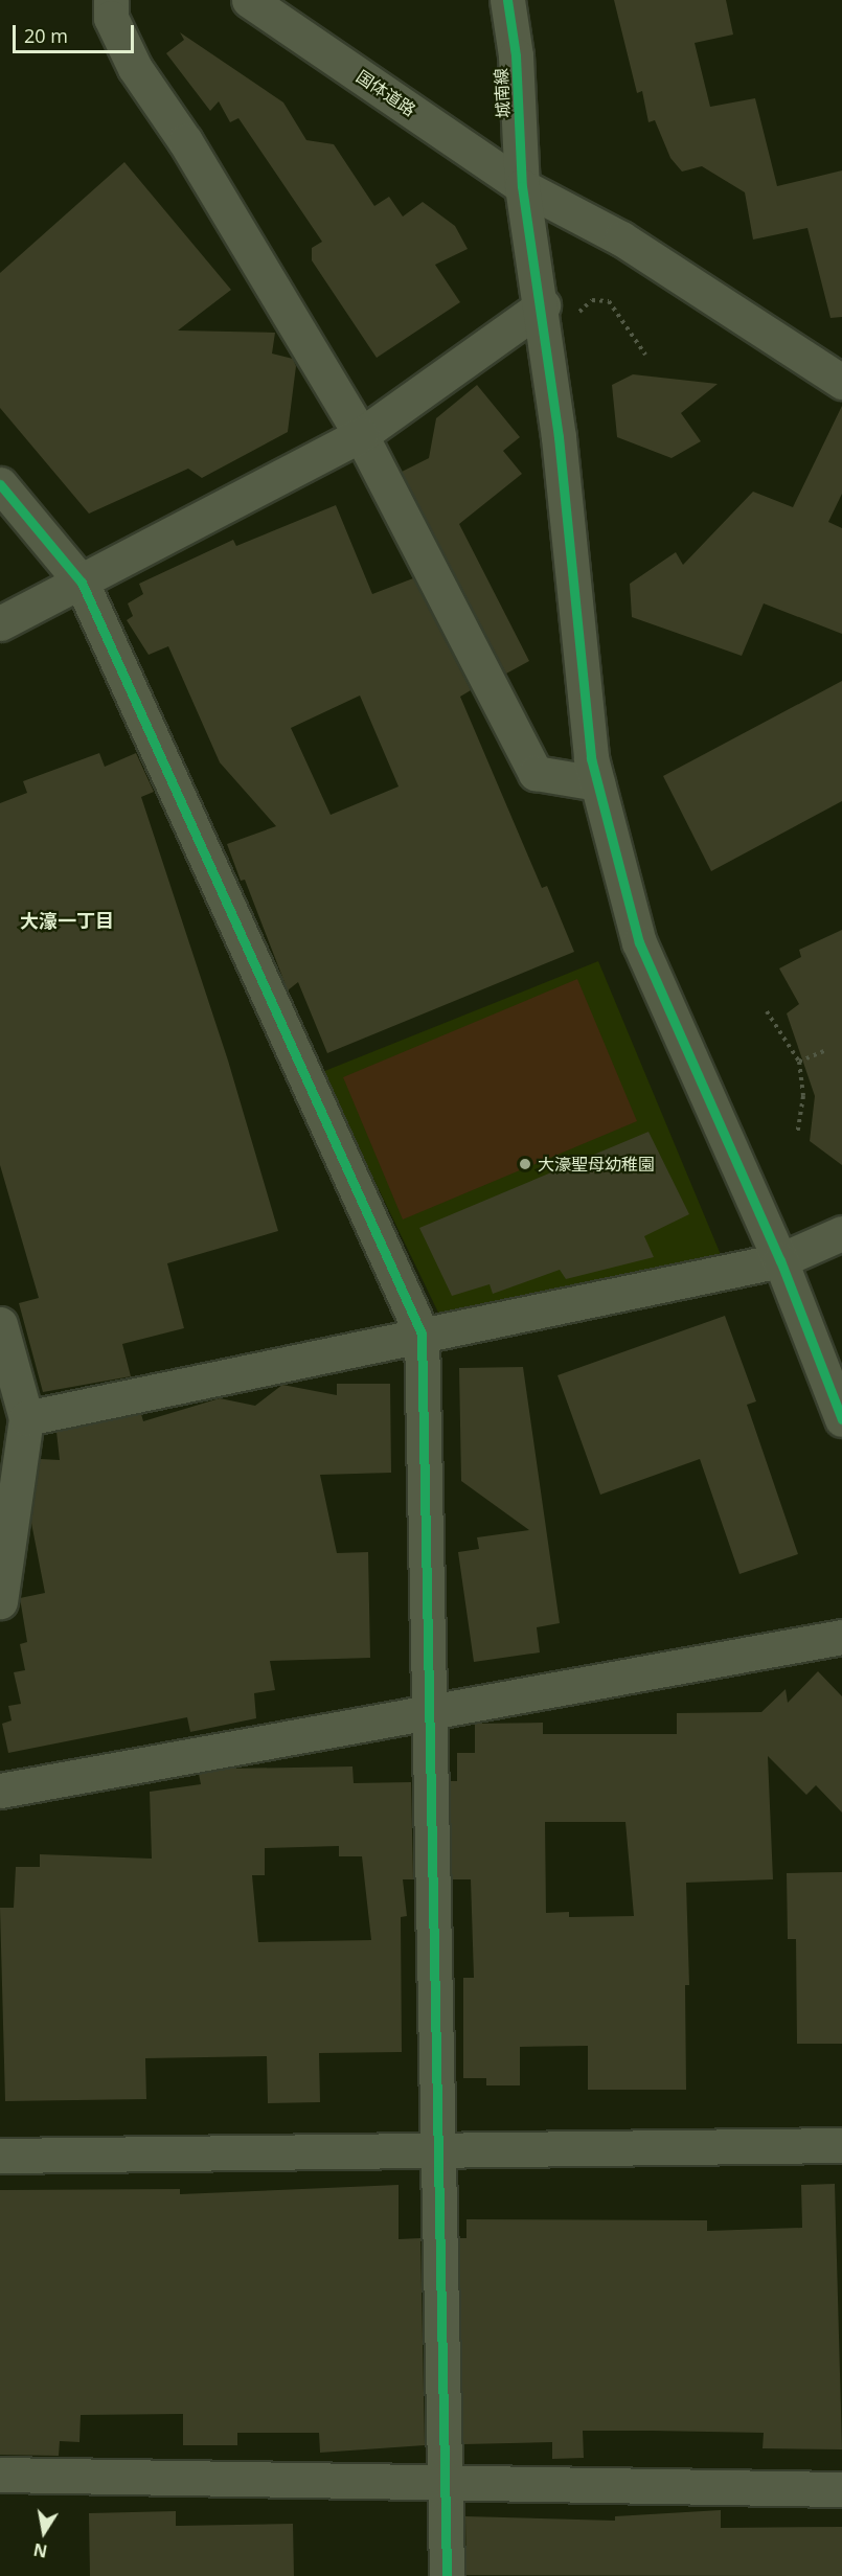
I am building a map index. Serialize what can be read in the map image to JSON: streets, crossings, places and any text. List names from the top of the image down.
{
  "streets": {
    "street": ["国体道路", "城南線"]
  },
  "crossings": [
    ["国体道路", "城南線"]
  ],
  "districts": ["大濠一丁目"],
  "places": ["大濠聖母幼稚園"],
  "scale_bar": "20 m",
  "north": "bottom"
}
